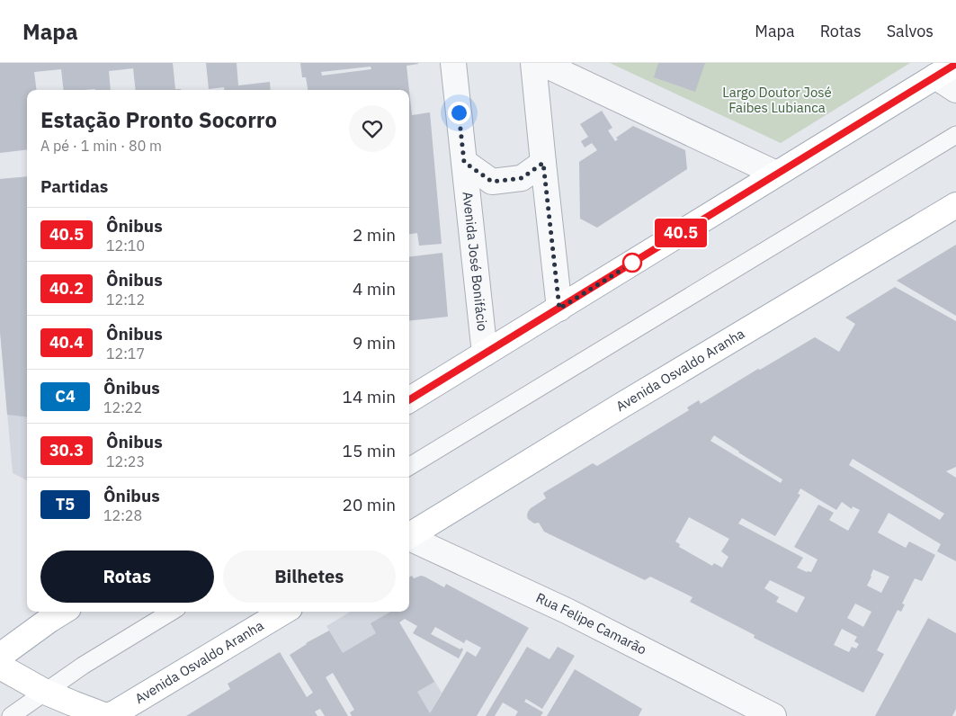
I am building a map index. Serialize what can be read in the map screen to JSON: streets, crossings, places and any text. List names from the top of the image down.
{
  "streets": {
    "main road": ["Avenida Osvaldo Aranha"],
    "street": ["Avenida José Bonifácio", "Rua Felipe Camarão"]
  },
  "parks": ["Largo Doutor José Faibes Lubianca"],
  "lines": ["bus line 40.5"],
  "page": {
    "header": "Mapa",
    "nav": ["Mapa", "Rotas", "Salvos"],
    "on_map": "40.5",
    "heading": [
      ["Estação Pronto Socorro", "A pé · 1 min · 80 m"],
      "Partidas"
    ],
    "list": [
      {
        "mark": "40.5",
        "name": "Ônibus",
        "note": "12:10",
        "value": "2 min"
      },
      {
        "mark": "40.2",
        "name": "Ônibus",
        "note": "12:12",
        "value": "4 min"
      },
      {
        "mark": "40.4",
        "name": "Ônibus",
        "note": "12:17",
        "value": "9 min"
      },
      {
        "mark": "C4",
        "name": "Ônibus",
        "note": "12:22",
        "value": "14 min"
      },
      {
        "mark": "30.3",
        "name": "Ônibus",
        "note": "12:23",
        "value": "15 min"
      },
      {
        "mark": "T5",
        "name": "Ônibus",
        "note": "12:28",
        "value": "20 min"
      }
    ],
    "buttons": ["Rotas", "Bilhetes"]
  }
}
